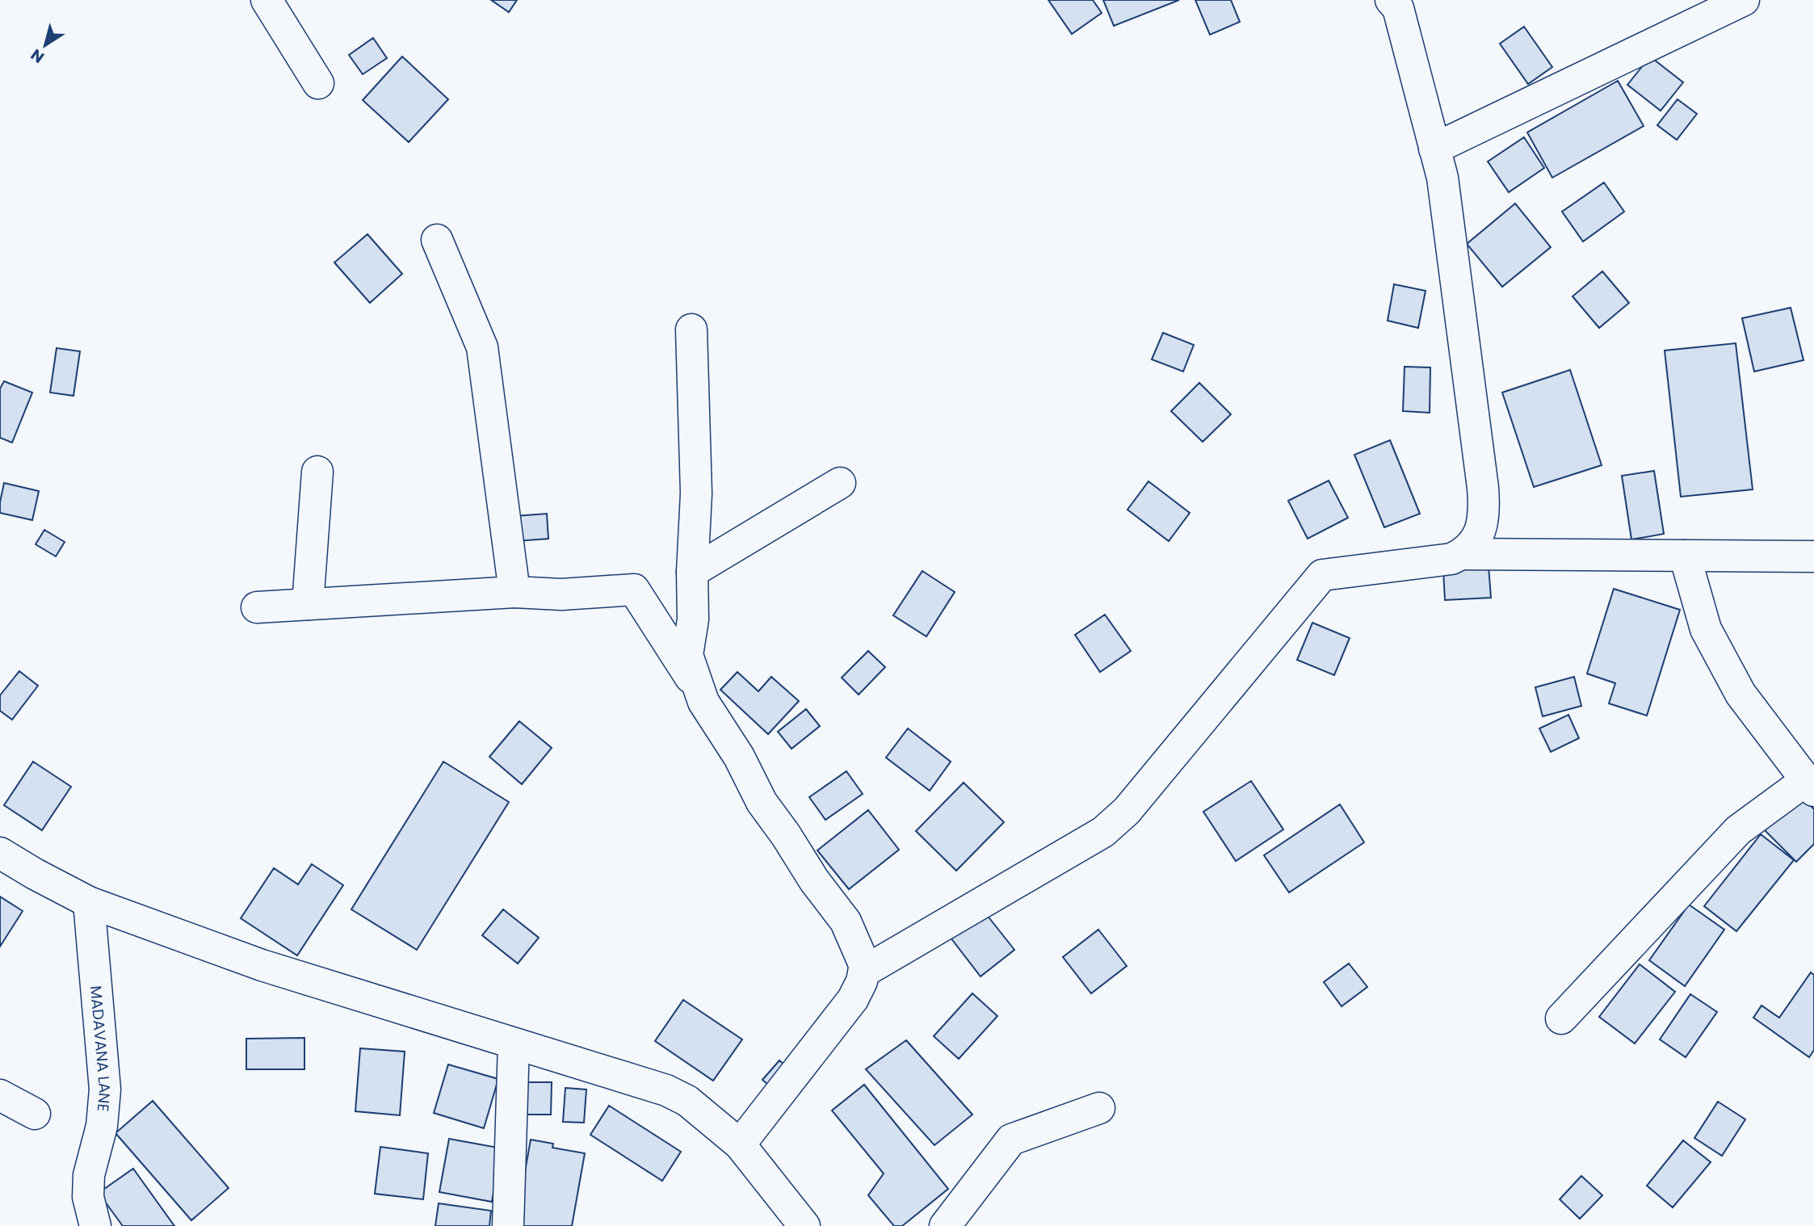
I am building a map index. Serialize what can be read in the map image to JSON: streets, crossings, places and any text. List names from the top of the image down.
{
  "streets": {
    "street": ["MADAVANA LANE"]
  },
  "north": "bottom left"
}
